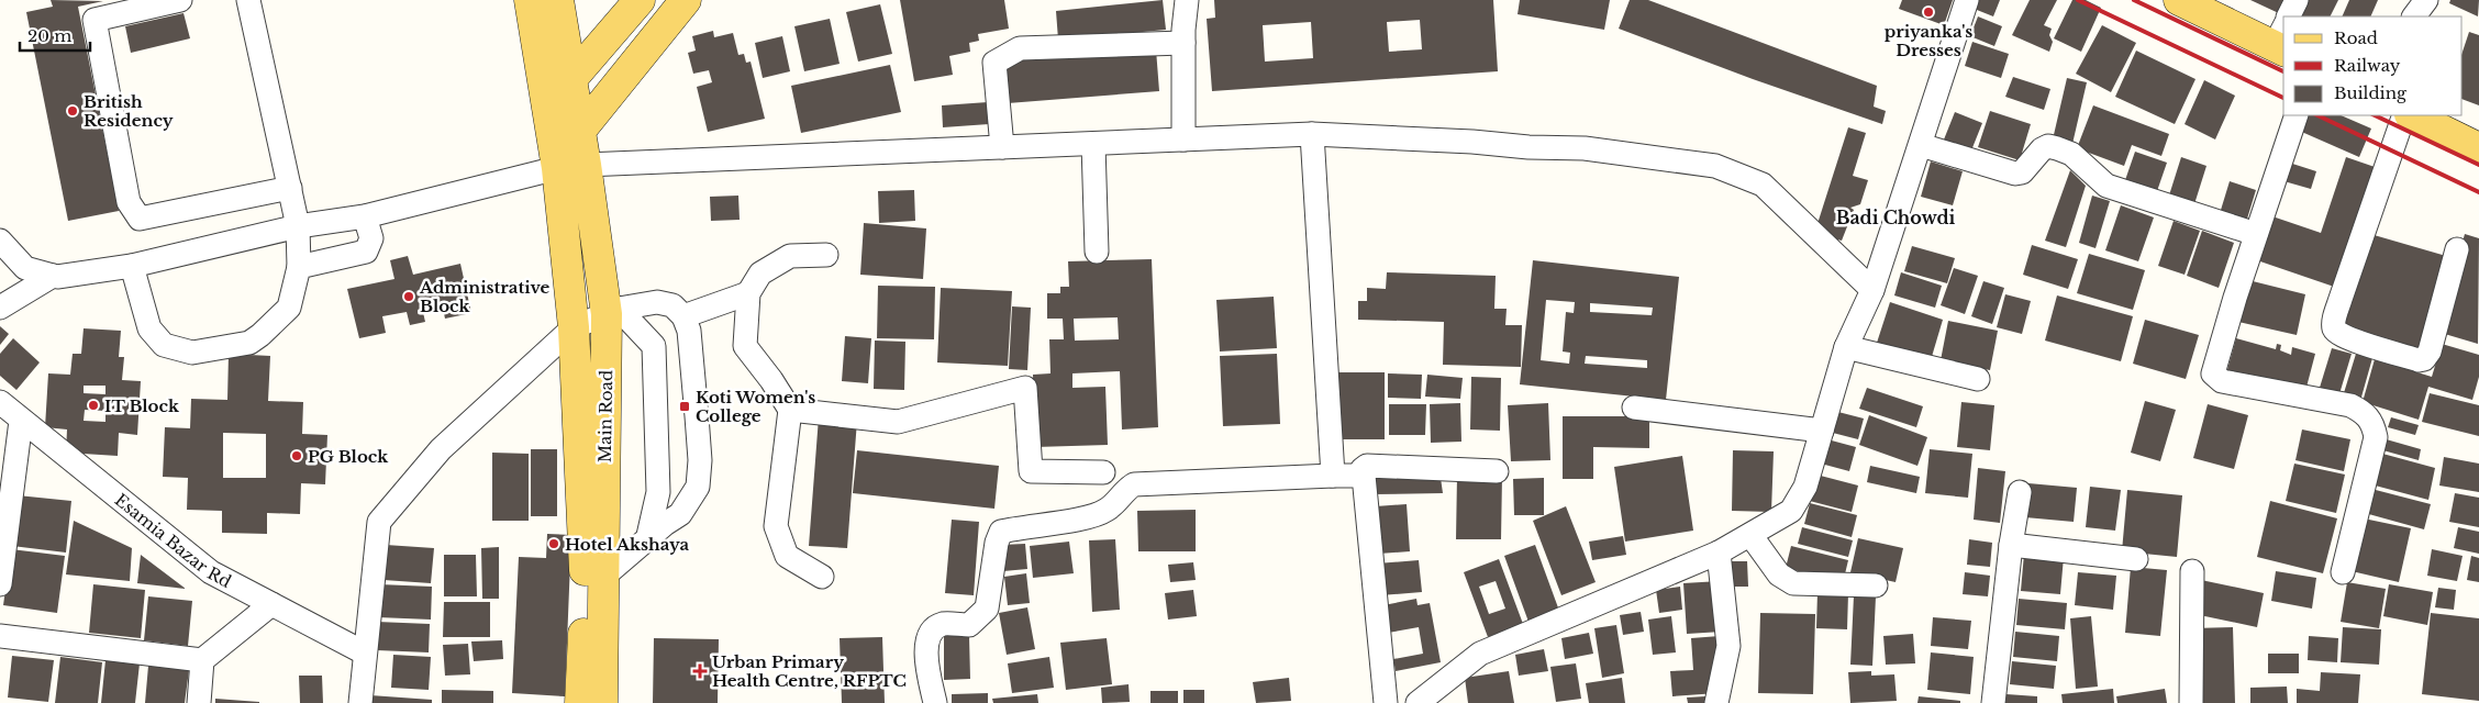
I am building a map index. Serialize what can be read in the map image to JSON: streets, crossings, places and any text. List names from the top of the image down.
{
  "streets": {
    "main road": ["Main Road"],
    "street": ["Esamia Bazar Rd"]
  },
  "districts": ["Badi Chowdi"],
  "places": {
    "other": [
      "priyanka's Dresses",
      "British Residency",
      "Administrative Block",
      "IT Block",
      "PG Block",
      "Hotel Akshaya"
    ],
    "transit": ["Koti Women's College"],
    "health": ["Urban Primary Health Centre, RFPTC"]
  },
  "legend": ["Road", "Railway", "Building"],
  "scale_bar": "20 m"
}
